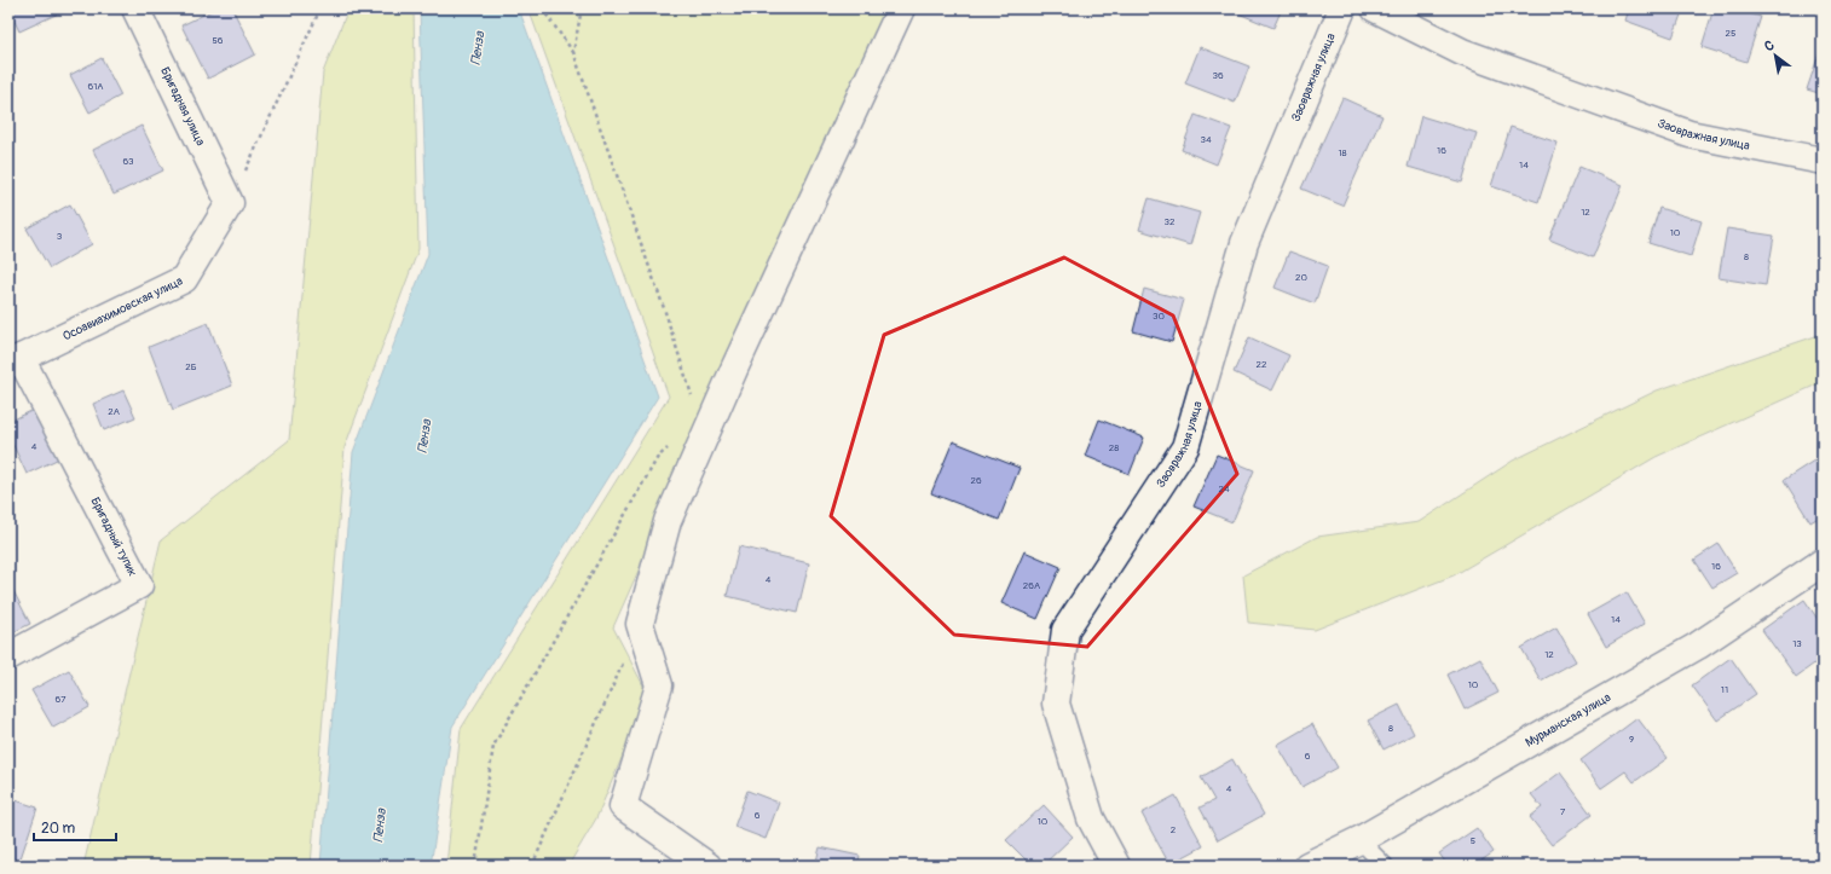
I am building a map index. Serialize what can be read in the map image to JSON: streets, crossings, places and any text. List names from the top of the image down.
{
  "streets": {
    "street": [
      "Заовражная улица",
      "Бригадная улица",
      "Осоавиахимовская улица",
      "Бригадный тупик",
      "Мурманская улица"
    ]
  },
  "crossings": [
    ["Бригадная улица", "Осоавиахимовская улица"],
    ["Осоавиахимовская улица", "Бригадный тупик"]
  ],
  "water": ["Пенза"],
  "house_numbers": [
    "25",
    "56",
    "36",
    "61А",
    "34",
    "16",
    "18",
    "63",
    "14",
    "12",
    "32",
    "10",
    "3",
    "8",
    "20",
    "30",
    "22",
    "2Б",
    "2А",
    "4",
    "28",
    "26",
    "24",
    "16",
    "4",
    "26А",
    "14",
    "13",
    "12",
    "10",
    "11",
    "67",
    "8",
    "9",
    "6",
    "4",
    "7",
    "6",
    "10",
    "2",
    "5"
  ],
  "scale_bar": "20 m",
  "north": "top left"
}
